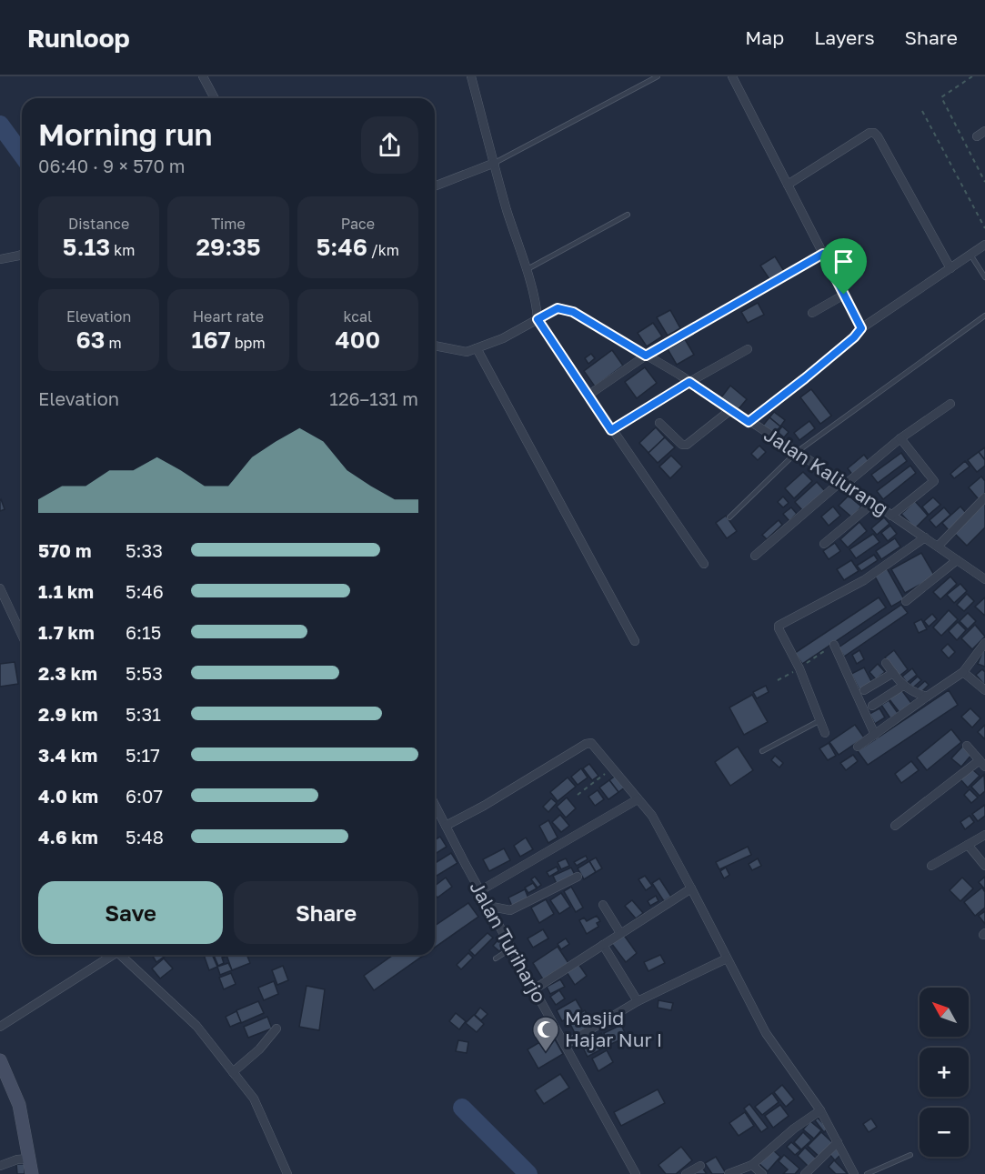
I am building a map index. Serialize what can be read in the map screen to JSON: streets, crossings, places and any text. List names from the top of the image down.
{
  "streets": {
    "street": ["Jalan Kaliurang", "Jalan Turiharjo"]
  },
  "places": {
    "mosque": ["Masjid Hajar Nur I"]
  },
  "north": "top left",
  "page": {
    "header": "Runloop",
    "nav": ["Map", "Layers", "Share"],
    "heading": ["Morning run", "06:40 · 9 × 570 m"],
    "stats": [
      ["Distance", "5.13 km"],
      ["Time", "29:35"],
      ["Pace", "5:46 /km"],
      ["Elevation", "63 m"],
      ["Heart rate", "167 bpm"],
      ["kcal", "400"]
    ],
    "chart": ["Elevation", "126–131 m"],
    "list": [
      {
        "name": "570 m",
        "note": "5:33"
      },
      {
        "name": "1.1 km",
        "note": "5:46"
      },
      {
        "name": "1.7 km",
        "note": "6:15"
      },
      {
        "name": "2.3 km",
        "note": "5:53"
      },
      {
        "name": "2.9 km",
        "note": "5:31"
      },
      {
        "name": "3.4 km",
        "note": "5:17"
      },
      {
        "name": "4.0 km",
        "note": "6:07"
      },
      {
        "name": "4.6 km",
        "note": "5:48"
      }
    ],
    "buttons": ["Save", "Share"],
    "map_buttons": ["+", "−"]
  }
}
